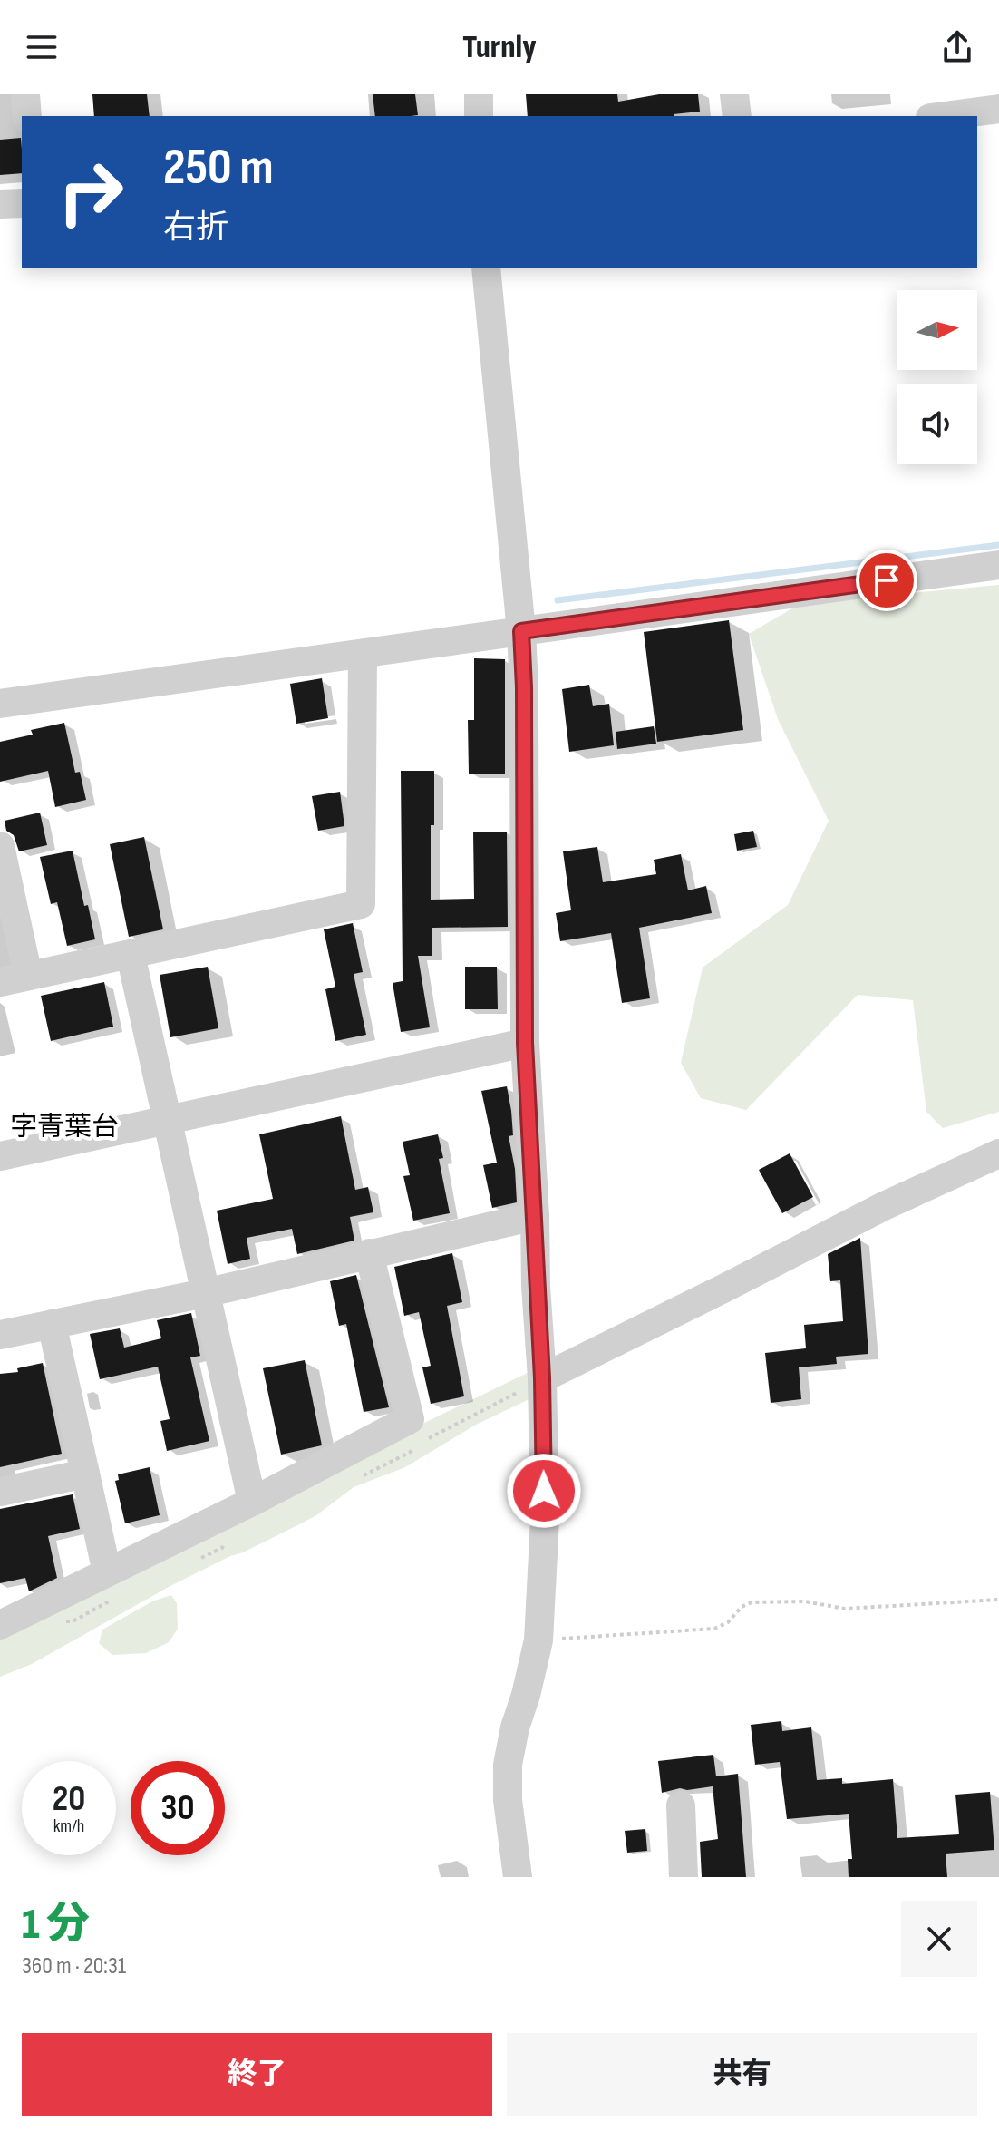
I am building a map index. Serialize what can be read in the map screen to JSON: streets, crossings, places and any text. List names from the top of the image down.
{
  "districts": ["字青葉台"],
  "north": "right",
  "page": {
    "header": "Turnly",
    "turn": ["250 m", "右折"],
    "speed": "20 km/h",
    "limit": "30",
    "heading": ["1 分", "360 m · 20:31"],
    "buttons": ["終了", "共有"]
  }
}
